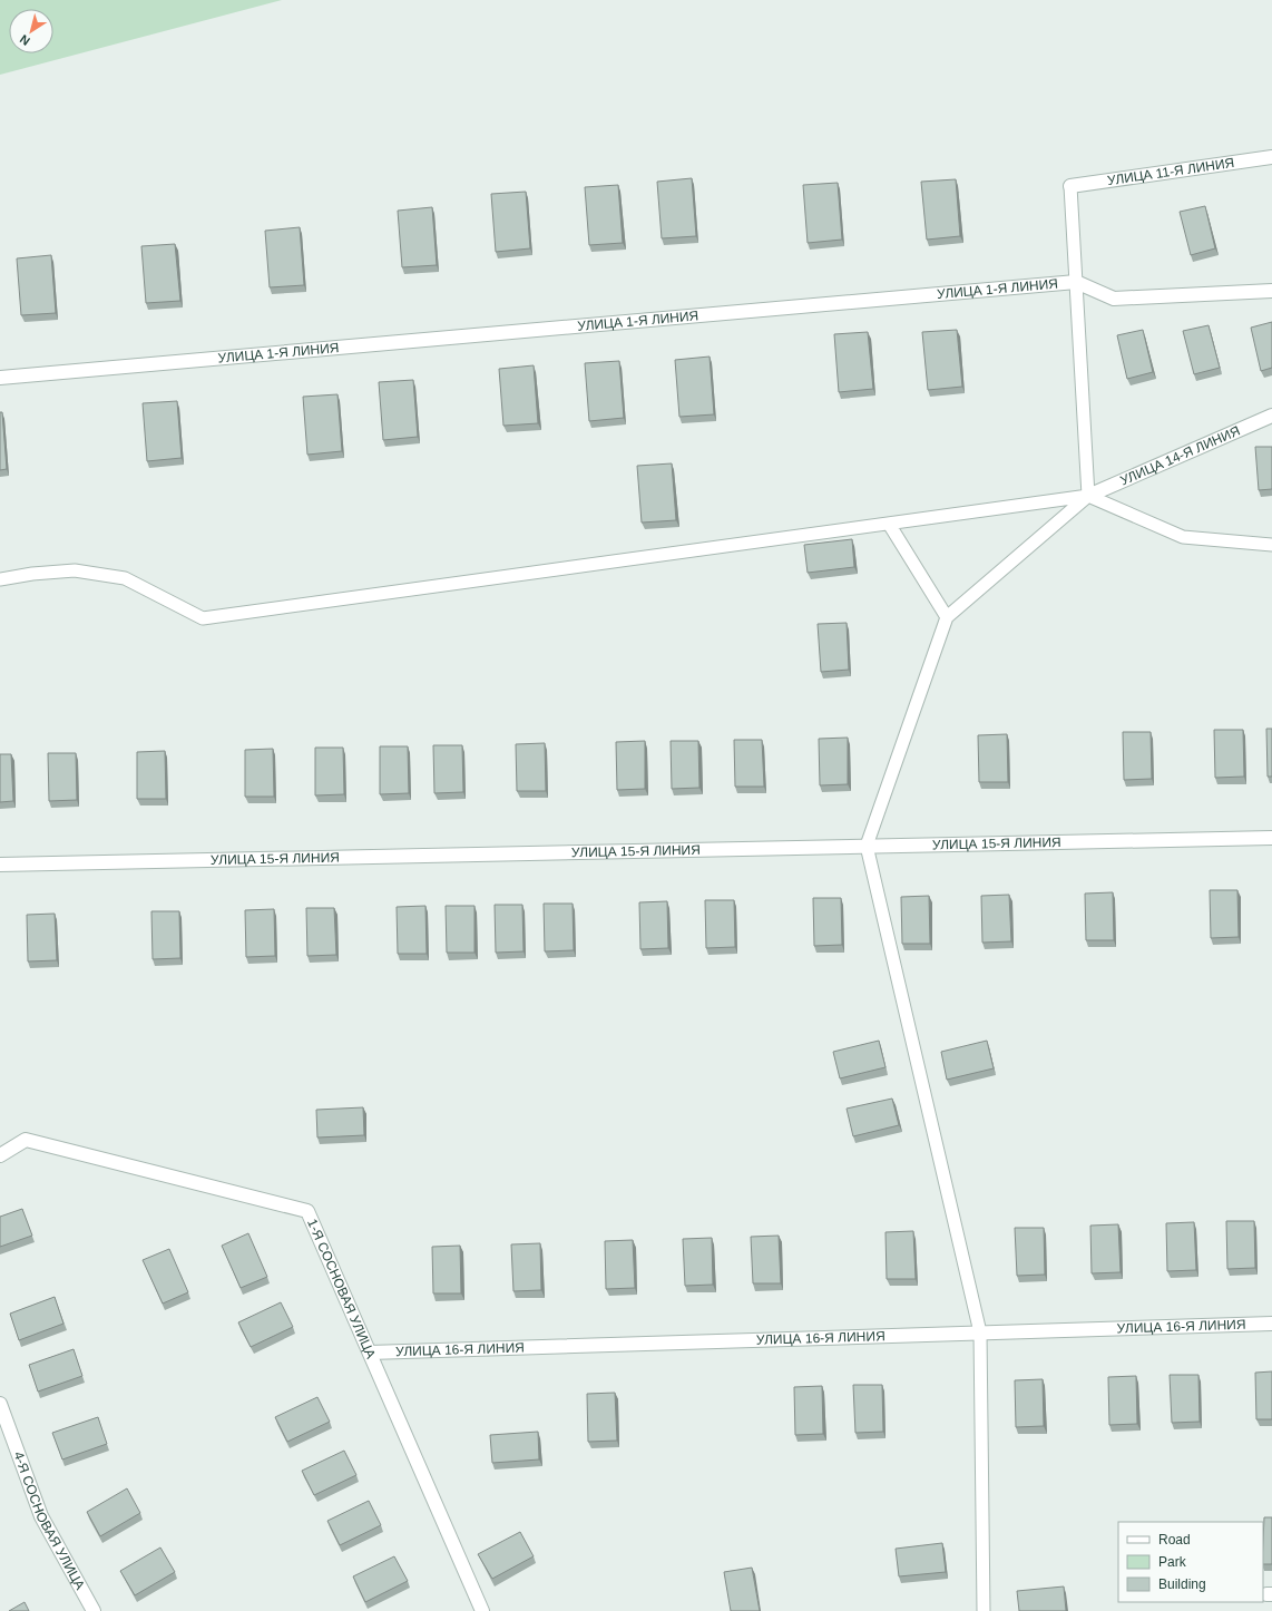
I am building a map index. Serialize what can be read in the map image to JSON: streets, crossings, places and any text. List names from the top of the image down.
{
  "streets": {
    "street": [
      "УЛИЦА 11-Я ЛИНИЯ",
      "УЛИЦА 1-Я ЛИНИЯ",
      "УЛИЦА 14-Я ЛИНИЯ",
      "УЛИЦА 15-Я ЛИНИЯ",
      "1-Я СОСНОВАЯ УЛИЦА",
      "УЛИЦА 16-Я ЛИНИЯ",
      "4-Я СОСНОВАЯ УЛИЦА"
    ]
  },
  "crossings": [
    ["1-Я СОСНОВАЯ УЛИЦА", "УЛИЦА 16-Я ЛИНИЯ"]
  ],
  "legend": ["Road", "Park", "Building"],
  "north": "bottom left"
}
